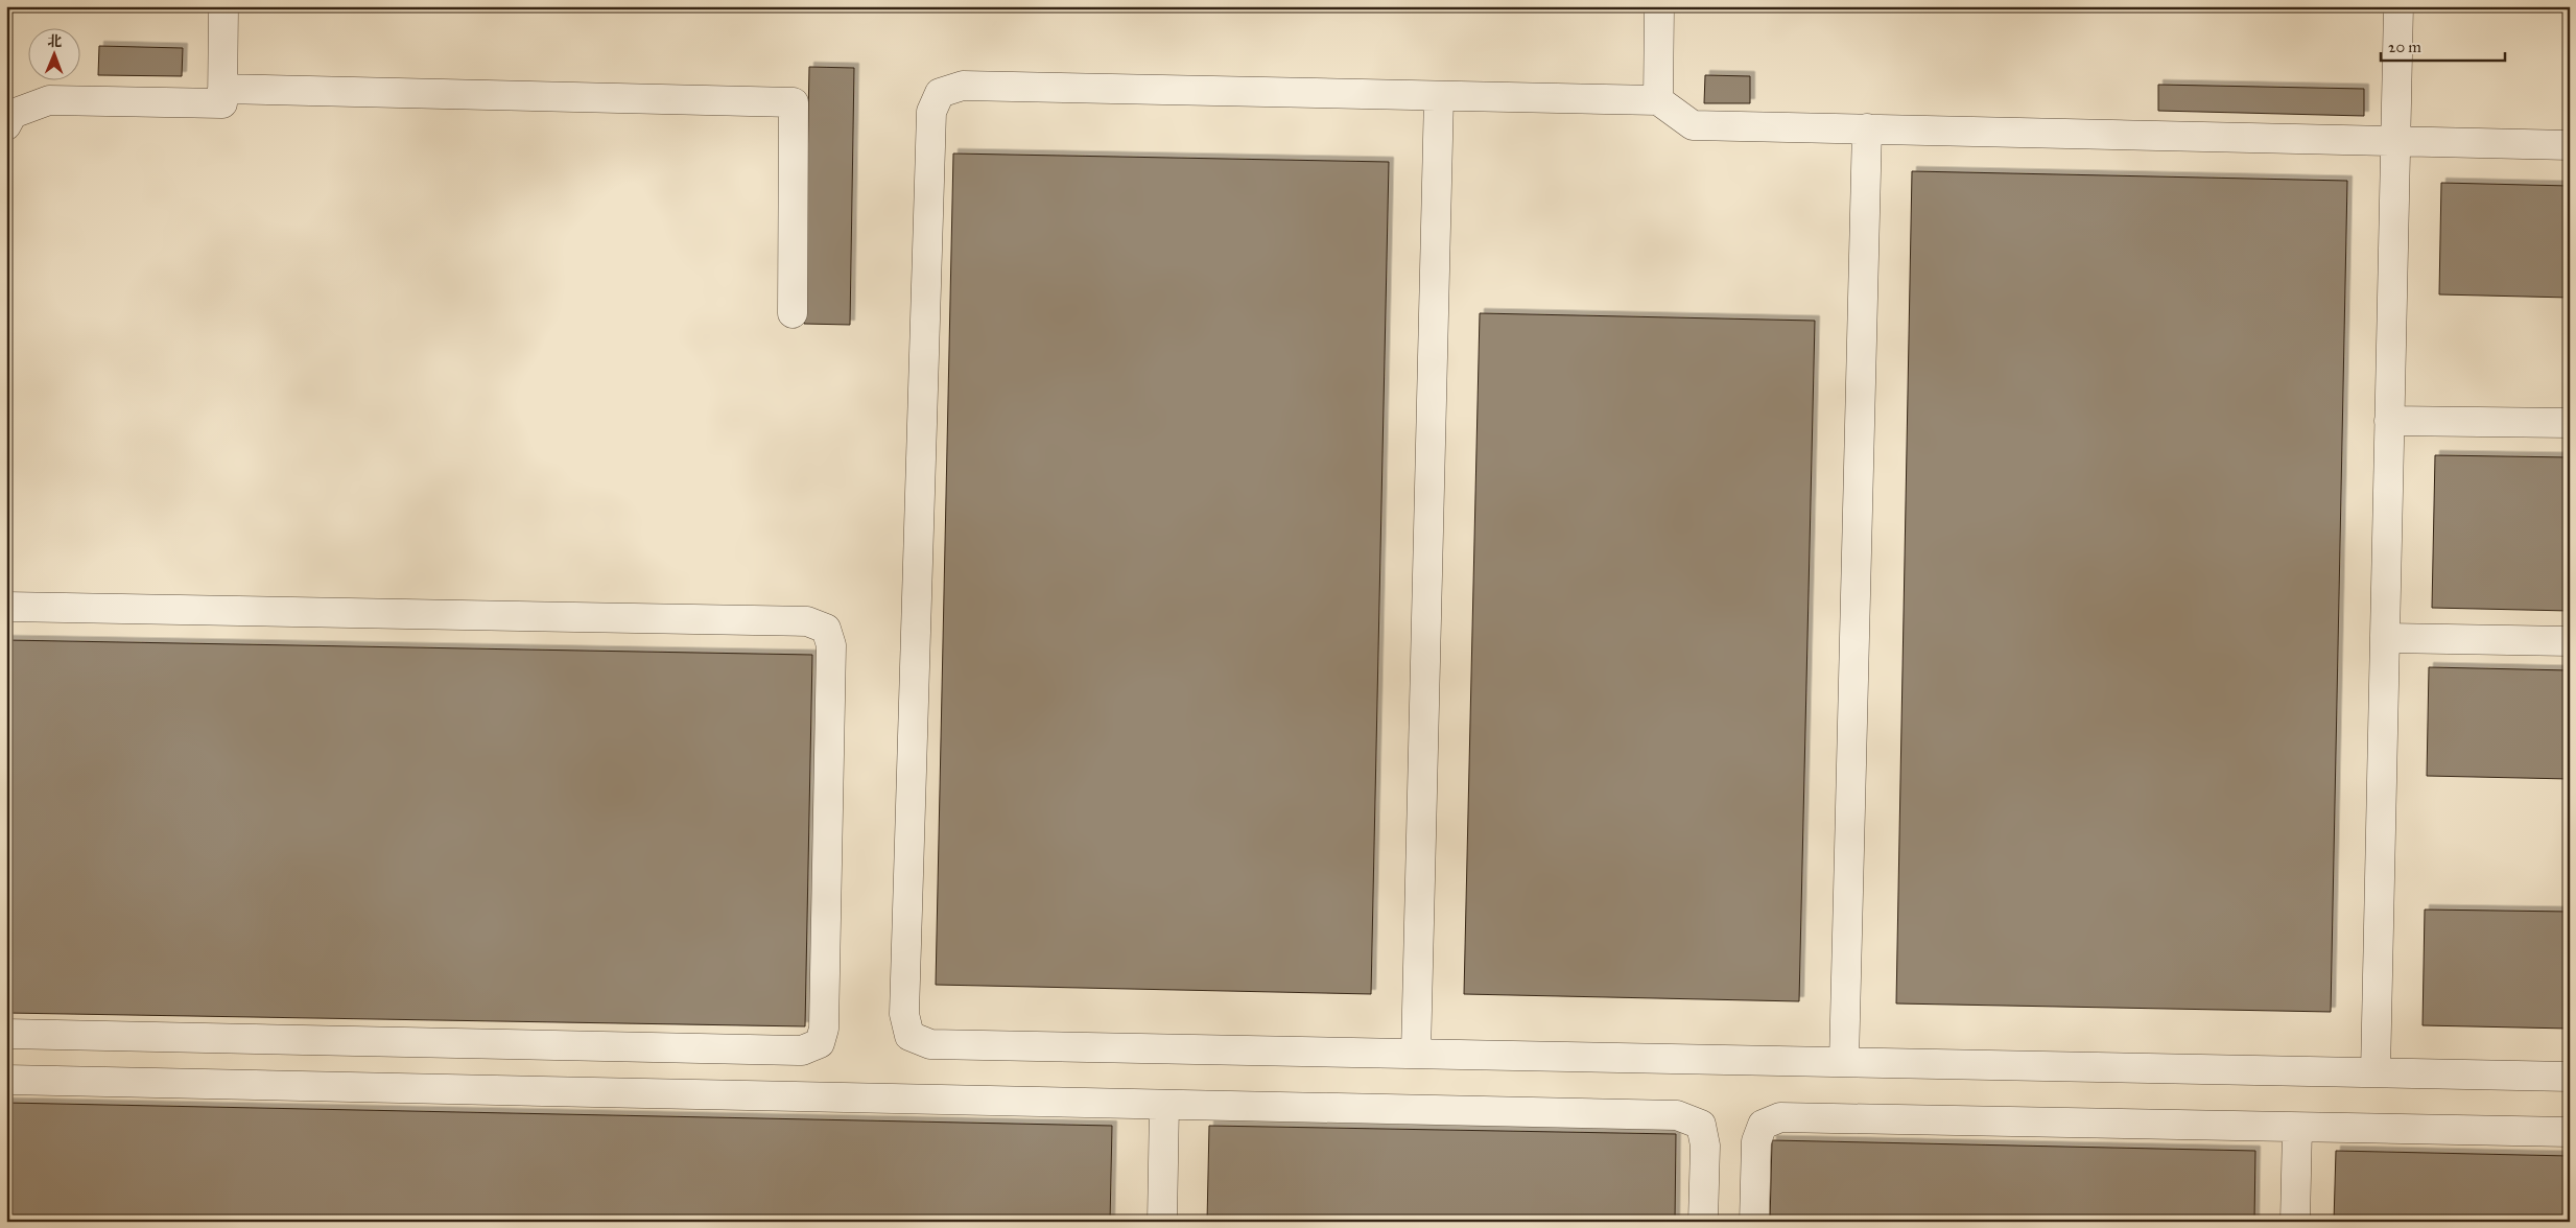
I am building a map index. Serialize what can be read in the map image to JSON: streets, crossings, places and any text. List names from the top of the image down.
{
  "scale_bar": "20 m",
  "north": "top"
}
